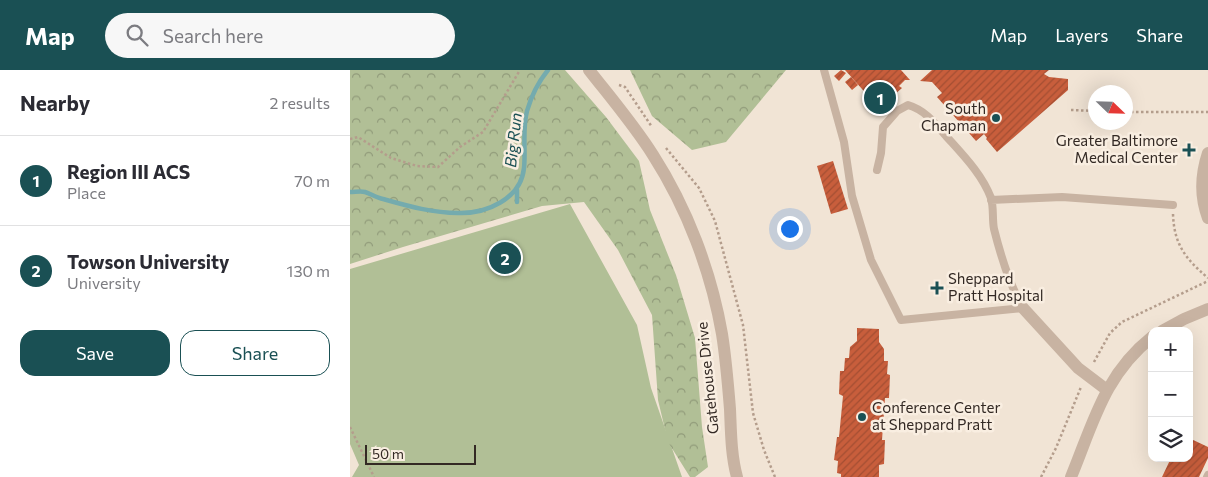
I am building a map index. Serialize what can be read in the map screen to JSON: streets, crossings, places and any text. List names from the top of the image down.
{
  "streets": {
    "street": ["Gatehouse Drive"]
  },
  "water": ["Big Run"],
  "places": {
    "other": ["South Chapman", "Conference Center at Sheppard Pratt"],
    "health": ["Greater Baltimore Medical Center", "Sheppard Pratt Hospital"]
  },
  "scale_bar": "50 m",
  "north": "bottom right",
  "page": {
    "header": "Map",
    "search": "Search here",
    "nav": ["Map", "Layers", "Share"],
    "heading": ["Nearby", "2 results"],
    "pins": ["1", "2"],
    "list": [
      {
        "mark": "1",
        "name": "Region III ACS",
        "note": "Place",
        "value": "70 m"
      },
      {
        "mark": "2",
        "name": "Towson University",
        "note": "University",
        "value": "130 m"
      }
    ],
    "buttons": ["Save", "Share"],
    "map_buttons": ["+", "−"],
    "scale": "50 m"
  }
}
